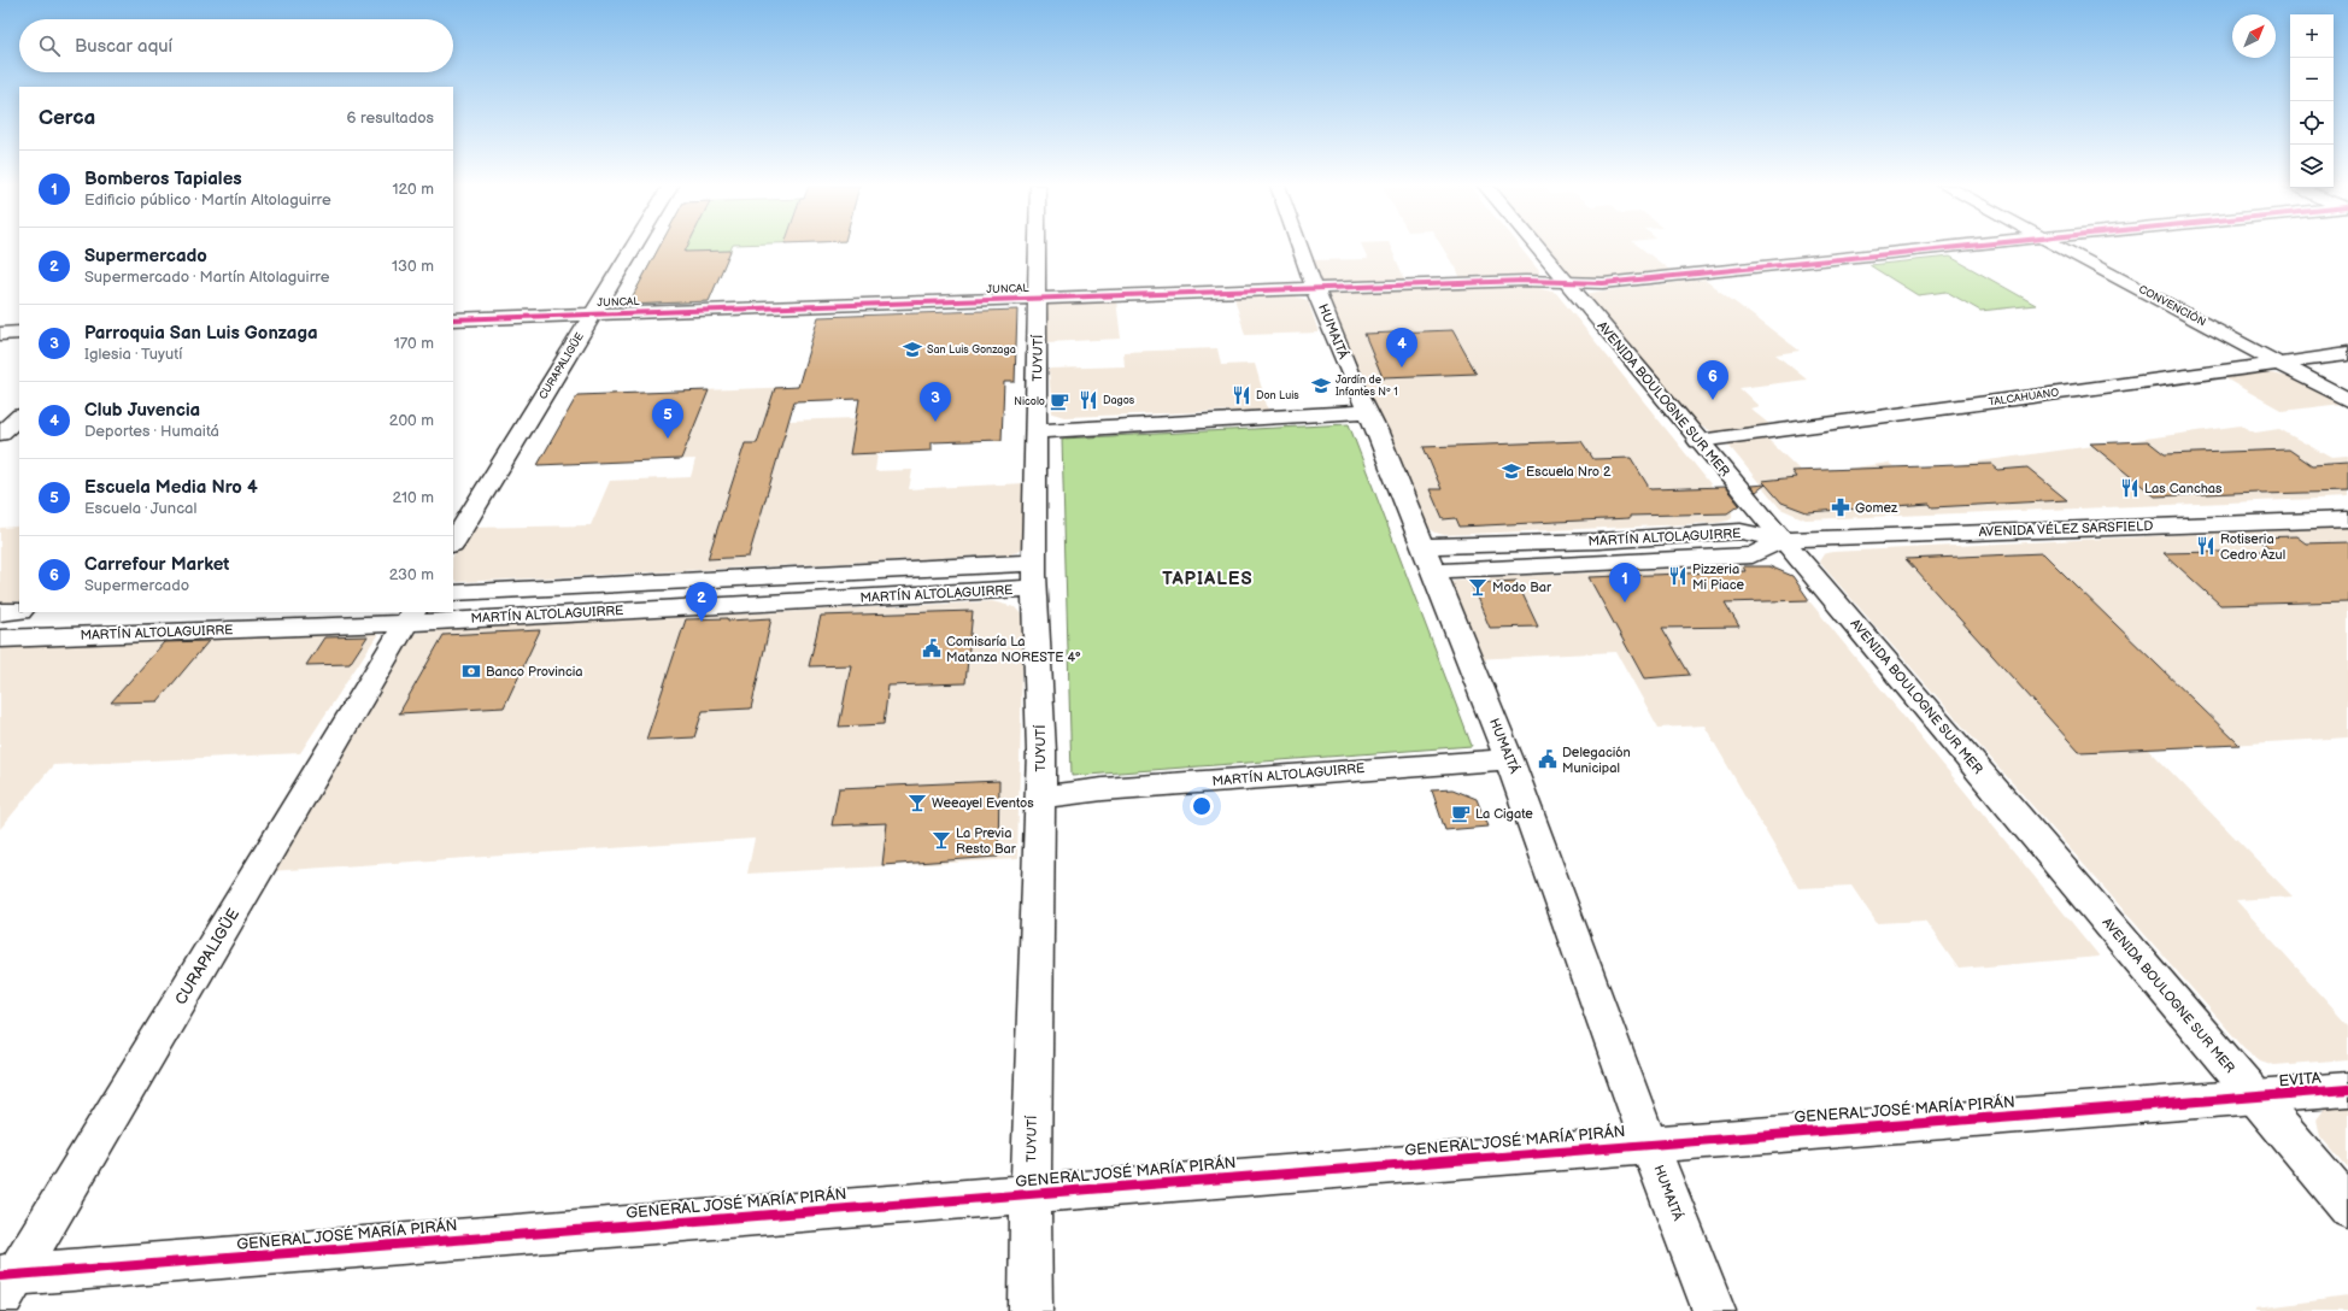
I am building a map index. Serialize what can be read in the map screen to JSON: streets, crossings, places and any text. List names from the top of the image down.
{
  "streets": {
    "street": [
      "JUNCAL",
      "CONVENCIÓN",
      "HUMAITÁ",
      "TUYUTÍ",
      "CURAPALIGÜE",
      "TALCAHUANO",
      "AVENIDA BOULOGNE SUR MER",
      "AVENIDA VÉLEZ SARSFIELD",
      "MARTÍN ALTOLAGUIRRE",
      "EVITA",
      "GENERAL JOSÉ MARÍA PIRÁN"
    ]
  },
  "crossings": [
    ["JUNCAL", "HUMAITÁ"],
    ["JUNCAL", "TUYUTÍ"],
    ["JUNCAL", "CURAPALIGÜE"],
    ["JUNCAL", "AVENIDA BOULOGNE SUR MER"],
    ["CONVENCIÓN", "TALCAHUANO"],
    ["HUMAITÁ", "MARTÍN ALTOLAGUIRRE"],
    ["HUMAITÁ", "GENERAL JOSÉ MARÍA PIRÁN"],
    ["TUYUTÍ", "MARTÍN ALTOLAGUIRRE"],
    ["TUYUTÍ", "GENERAL JOSÉ MARÍA PIRÁN"],
    ["CURAPALIGÜE", "MARTÍN ALTOLAGUIRRE"],
    ["CURAPALIGÜE", "GENERAL JOSÉ MARÍA PIRÁN"],
    ["TALCAHUANO", "AVENIDA BOULOGNE SUR MER"],
    ["AVENIDA BOULOGNE SUR MER", "AVENIDA VÉLEZ SARSFIELD"],
    ["AVENIDA BOULOGNE SUR MER", "MARTÍN ALTOLAGUIRRE"],
    ["AVENIDA BOULOGNE SUR MER", "EVITA"],
    ["AVENIDA BOULOGNE SUR MER", "GENERAL JOSÉ MARÍA PIRÁN"],
    ["AVENIDA VÉLEZ SARSFIELD", "MARTÍN ALTOLAGUIRRE"],
    ["EVITA", "GENERAL JOSÉ MARÍA PIRÁN"]
  ],
  "districts": ["TAPIALES"],
  "places": {
    "school or university": ["San Luis Gonzaga", "Jardín de Infantes Nº 1", "Escuela Nro 2"],
    "restaurant": [
      "Don Luis",
      "Dagos",
      "Las Canchas",
      "Rotiseria Cedro Azul",
      "Pizzeria Mi Piace"
    ],
    "cafe": ["Nicolo", "La Cigate"],
    "pharmacy": ["Gomez"],
    "bar": ["Modo Bar", "Weeayel Eventos", "La Previa Resto Bar"],
    "public building": ["Comisaría La Matanza NORESTE 4°", "Delegación Municipal"],
    "bank": ["Banco Provincia"]
  },
  "north": "top right",
  "page": {
    "map_buttons": ["+", "−"],
    "search": "Buscar aquí",
    "heading": ["Cerca", "6 resultados"],
    "list": [
      {
        "mark": "1",
        "name": "Bomberos Tapiales",
        "note": "Edificio público · Martín Altolaguirre",
        "value": "120 m"
      },
      {
        "mark": "2",
        "name": "Supermercado",
        "note": "Supermercado · Martín Altolaguirre",
        "value": "130 m"
      },
      {
        "mark": "3",
        "name": "Parroquia San Luis Gonzaga",
        "note": "Iglesia · Tuyutí",
        "value": "170 m"
      },
      {
        "mark": "4",
        "name": "Club Juvencia",
        "note": "Deportes · Humaitá",
        "value": "200 m"
      },
      {
        "mark": "5",
        "name": "Escuela Media Nro 4",
        "note": "Escuela · Juncal",
        "value": "210 m"
      },
      {
        "mark": "6",
        "name": "Carrefour Market",
        "note": "Supermercado",
        "value": "230 m"
      }
    ],
    "pins": [
      "4",
      "6",
      "3",
      "5",
      "1",
      "2"
    ]
  }
}
